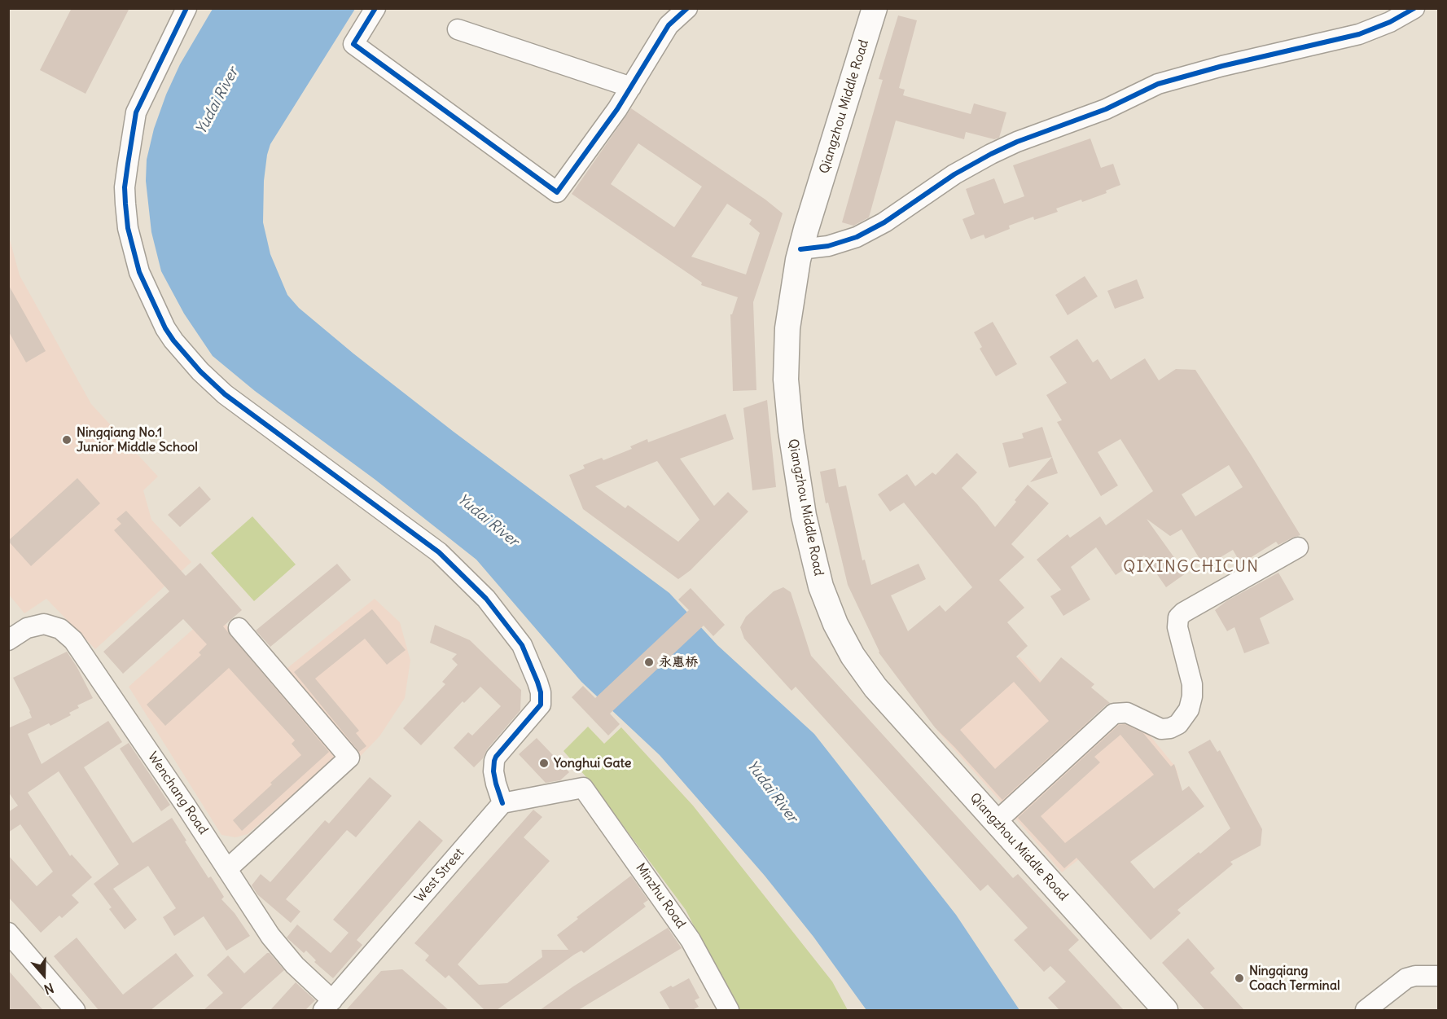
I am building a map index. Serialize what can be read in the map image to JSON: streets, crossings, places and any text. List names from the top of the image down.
{
  "streets": {
    "main road": ["Qiangzhou Middle Road"],
    "street": ["Wenchang Road", "West Street", "Minzhu Road"]
  },
  "crossings": [
    ["Wenchang Road", "West Street"],
    ["West Street", "Minzhu Road"]
  ],
  "districts": ["QIXINGCHICUN"],
  "water": ["Yudai River"],
  "places": [
    "Ningqiang No.1 Junior Middle School",
    "永惠桥",
    "Yonghui Gate",
    "Ningqiang Coach Terminal"
  ],
  "north": "bottom"
}
